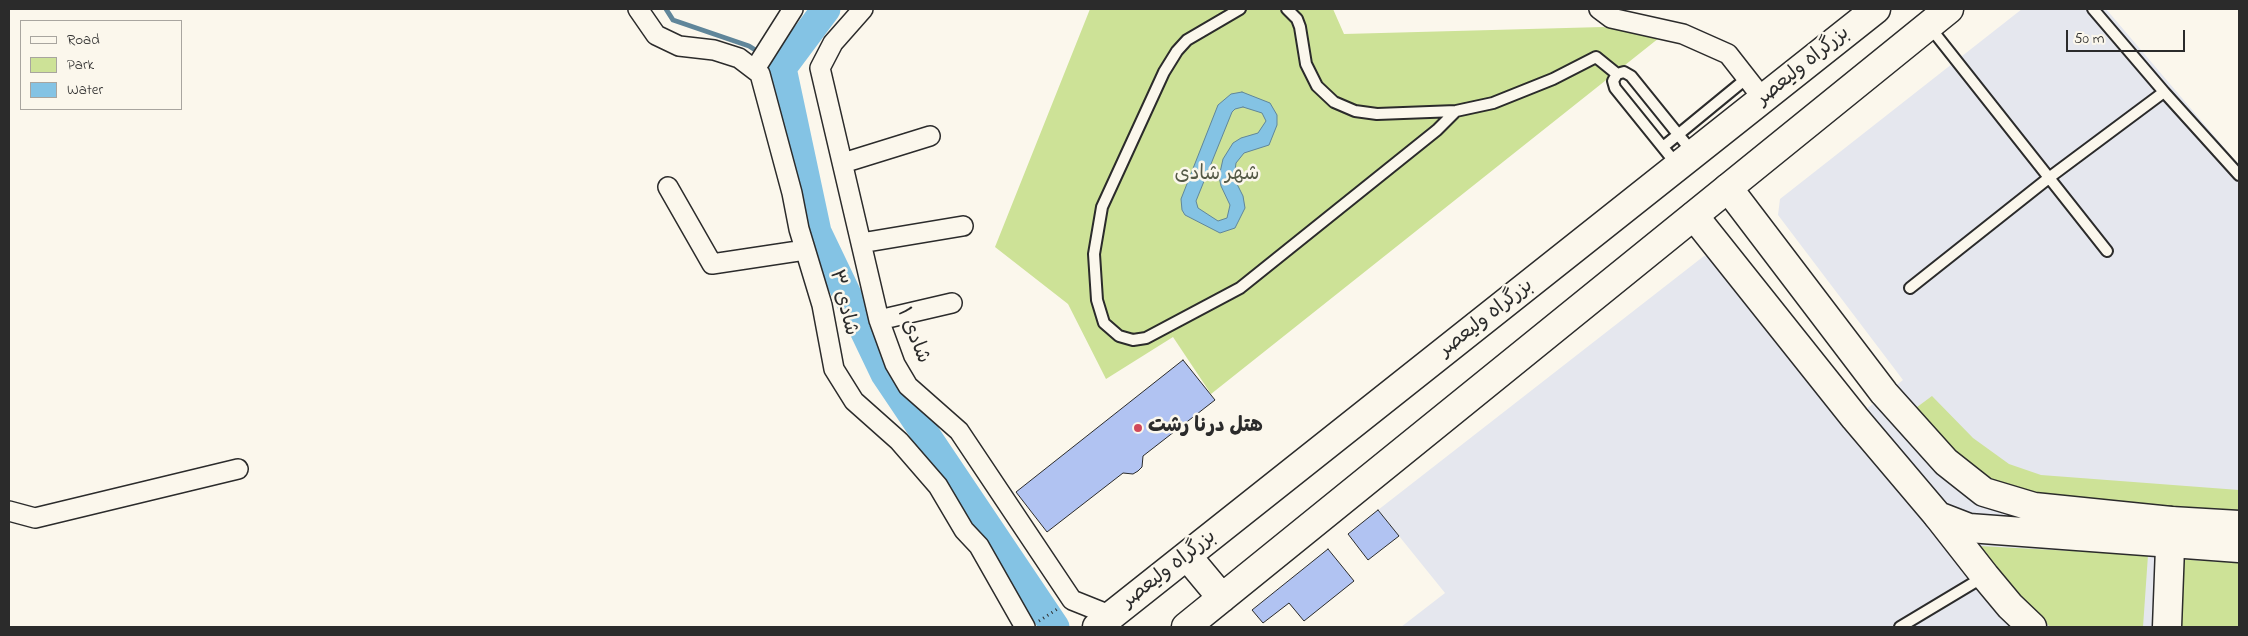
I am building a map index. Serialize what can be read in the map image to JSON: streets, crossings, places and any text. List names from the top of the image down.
{
  "streets": {
    "main road": ["بزرگراه ولیعصر"],
    "street": ["شادی ۳", "شادی ۱"]
  },
  "parks": ["شهر شادی"],
  "places": ["هتل درنا رشت"],
  "legend": ["Road", "Park", "Water"],
  "scale_bar": "50 m"
}
